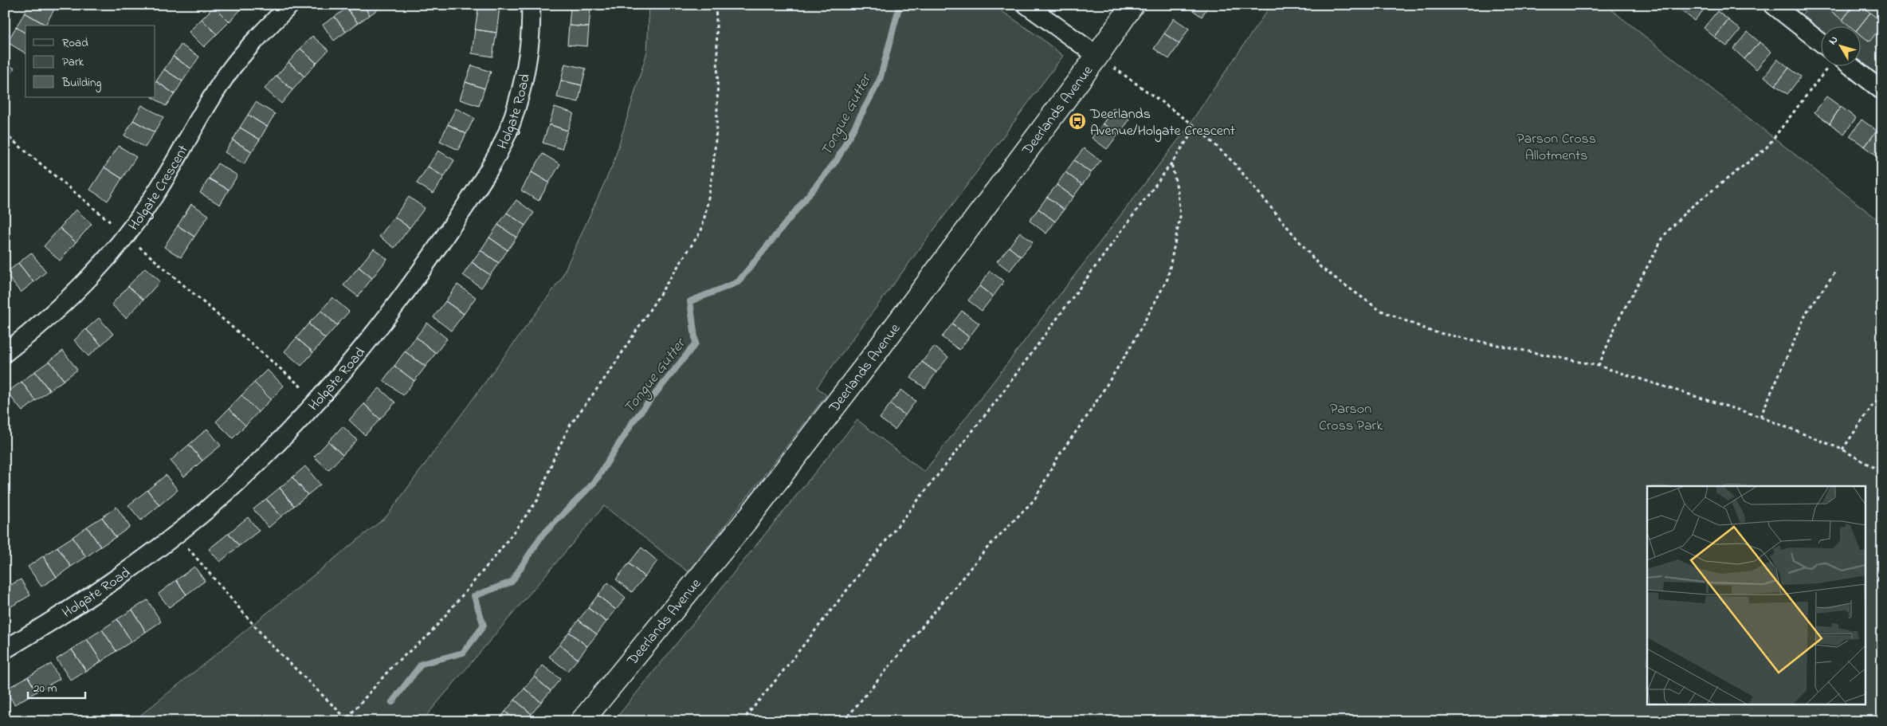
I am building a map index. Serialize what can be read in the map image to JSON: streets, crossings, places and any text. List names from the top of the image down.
{
  "streets": {
    "street": ["Deerlands Avenue", "Holgate Road", "Holgate Crescent"]
  },
  "water": ["Tongue Gutter"],
  "parks": ["Parson Cross Allotments", "Parson Cross Park"],
  "places": {
    "bus stop": ["Deerlands Avenue/Holgate Crescent"]
  },
  "legend": ["Road", "Park", "Building"],
  "scale_bar": "20 m",
  "north": "top left"
}
